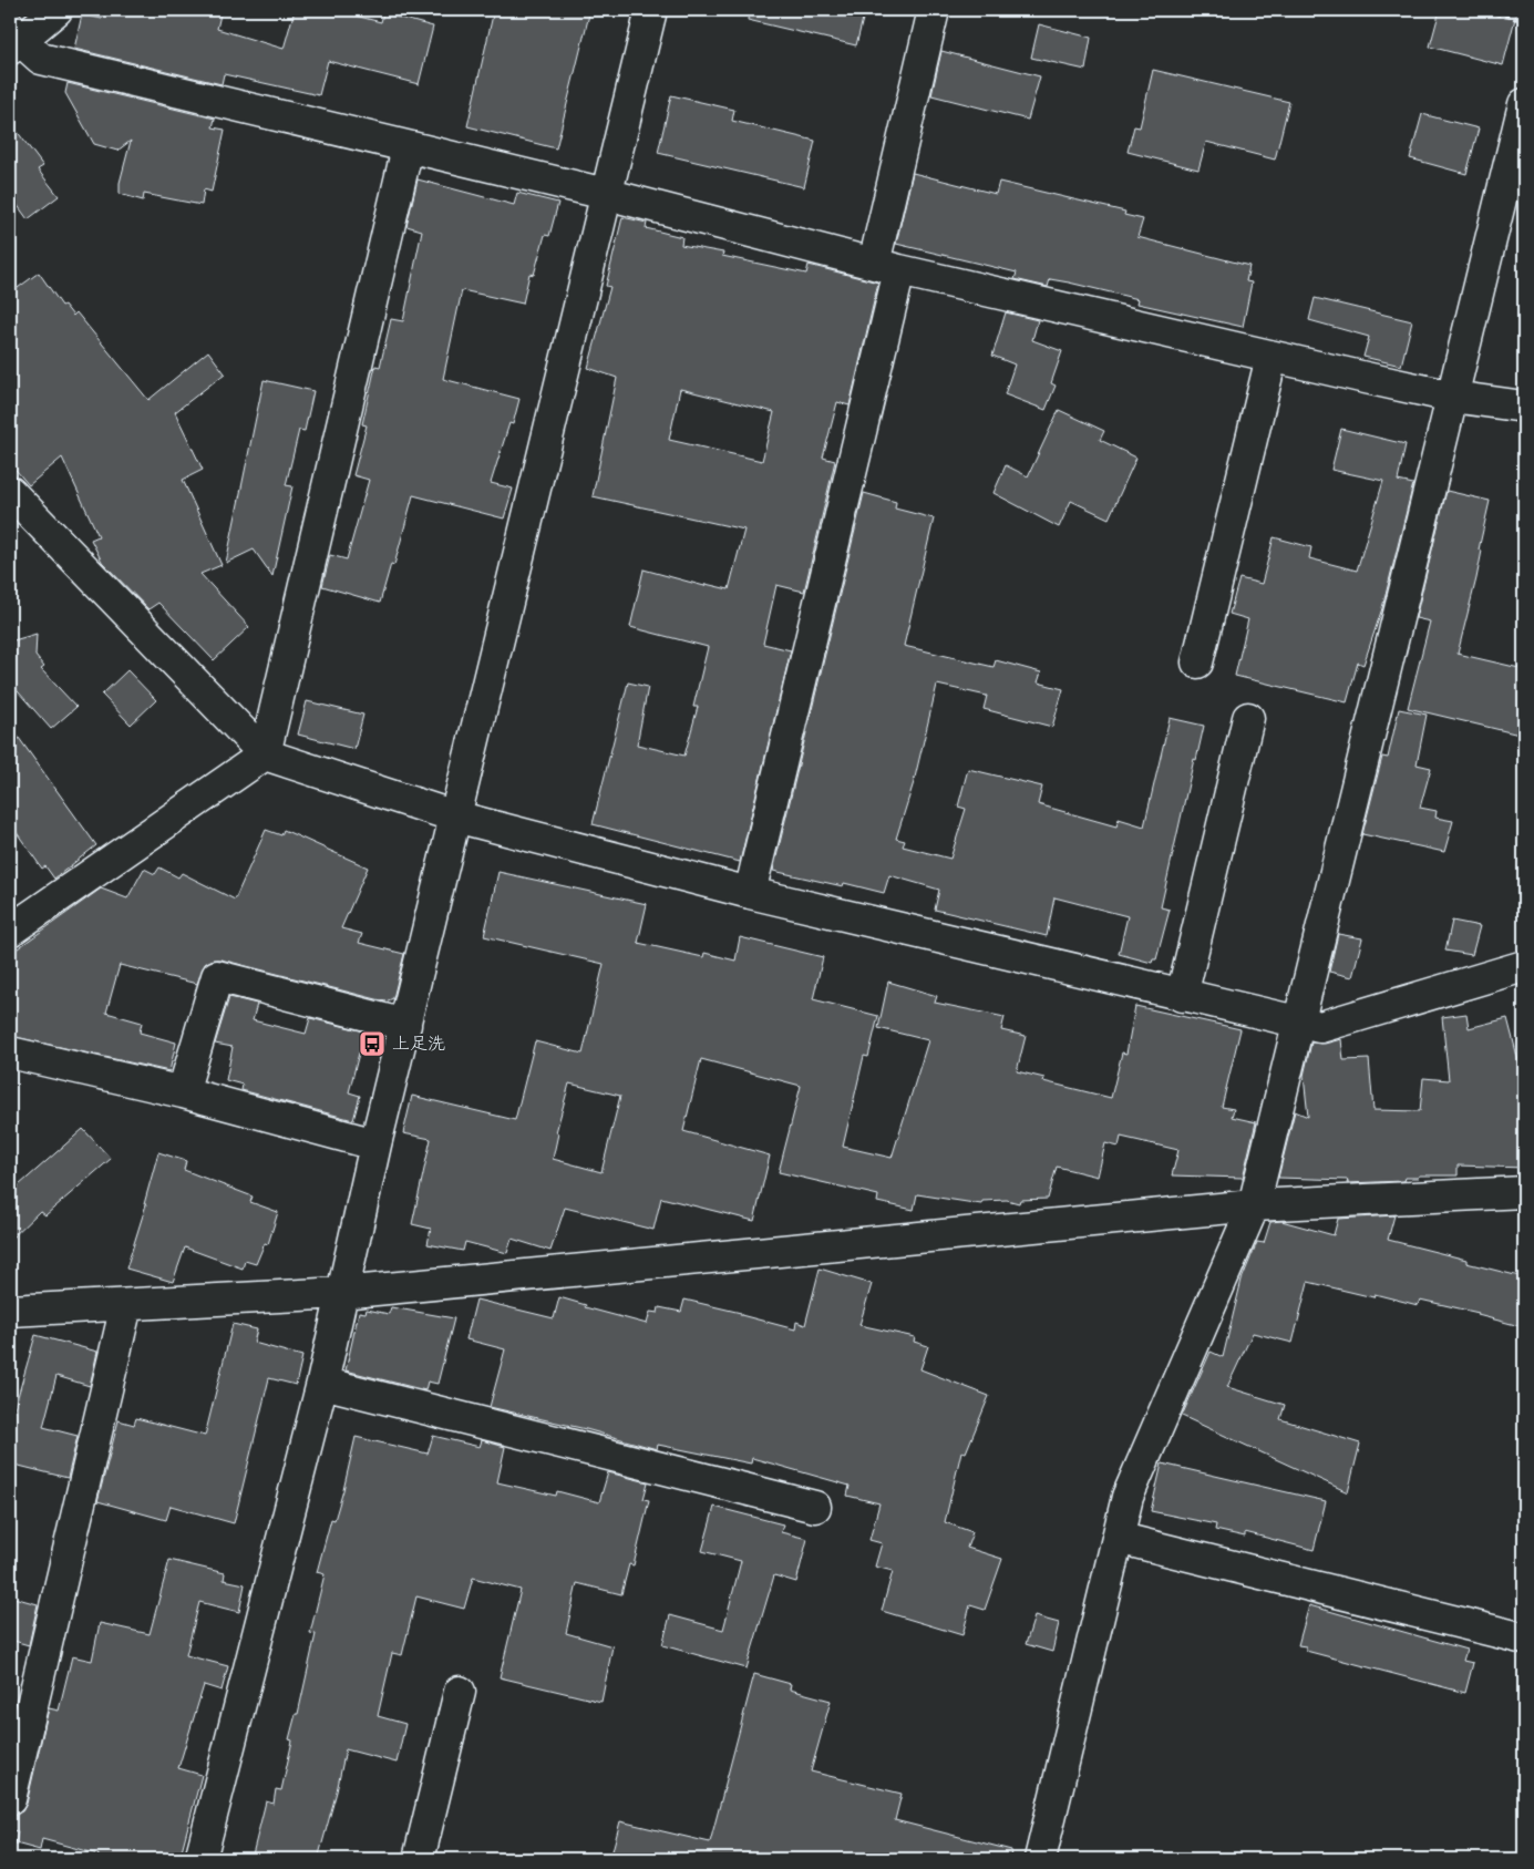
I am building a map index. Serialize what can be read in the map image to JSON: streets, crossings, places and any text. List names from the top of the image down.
{
  "places": {
    "bus stop": ["上足洗"]
  }
}
